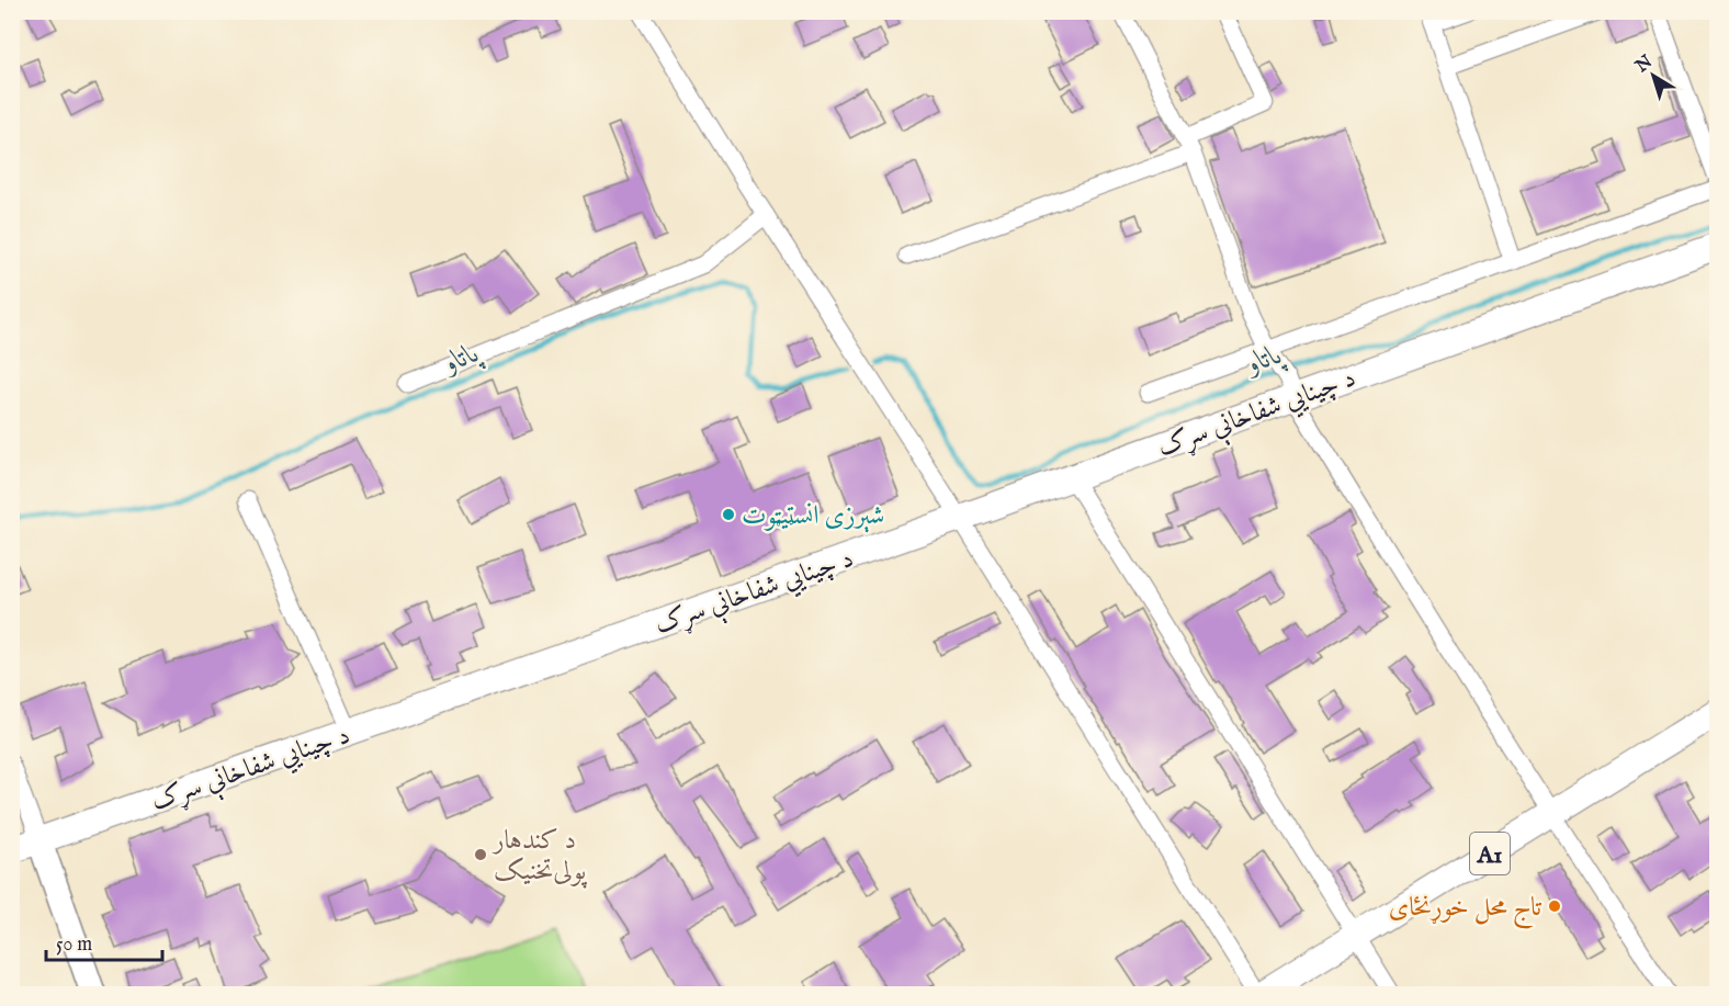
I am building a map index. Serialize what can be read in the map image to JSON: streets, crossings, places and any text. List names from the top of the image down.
{
  "streets": {
    "main road": ["د چينايي شفاخانې سړک", "A1"]
  },
  "water": ["پاتاو"],
  "places": ["شېرزی انسټيټوت", "د کندهار پولی‌تخنیک", "تاج محل خوړنځای"],
  "scale_bar": "50 m",
  "north": "top left"
}
